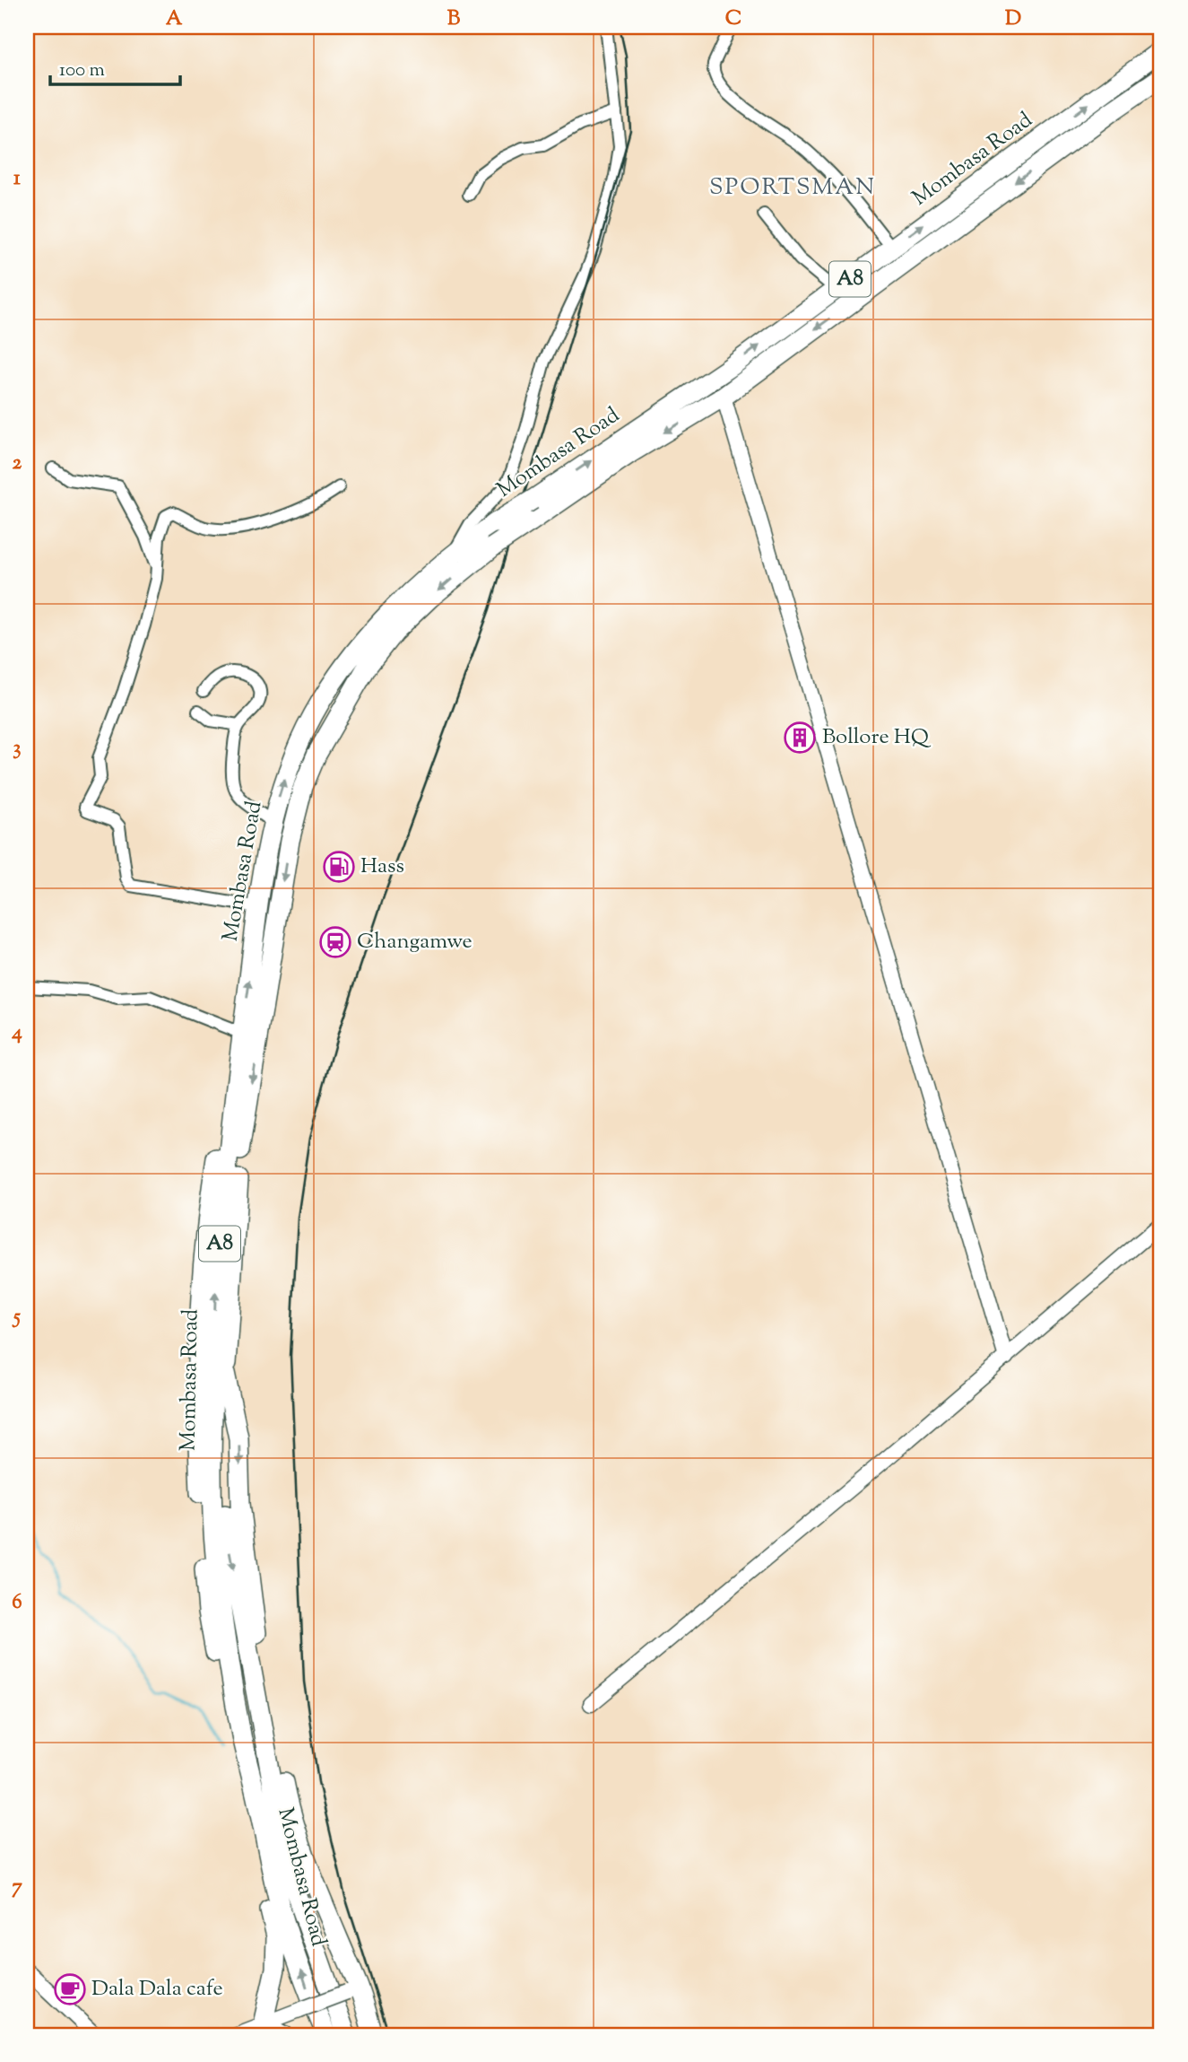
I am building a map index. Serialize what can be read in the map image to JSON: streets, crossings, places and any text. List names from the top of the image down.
{
  "streets": {
    "highway": ["Mombasa Road", "A8"]
  },
  "districts": ["SPORTSMAN"],
  "places": {
    "building": ["Bollore HQ"],
    "fuel station": ["Hass"],
    "station": ["Changamwe"],
    "cafe": ["Dala Dala cafe"]
  },
  "scale_bar": "100 m",
  "grid": {
    "columns": [
      "A",
      "B",
      "C",
      "D"
    ],
    "rows": [
      "1",
      "2",
      "3",
      "4",
      "5",
      "6",
      "7"
    ]
  }
}
